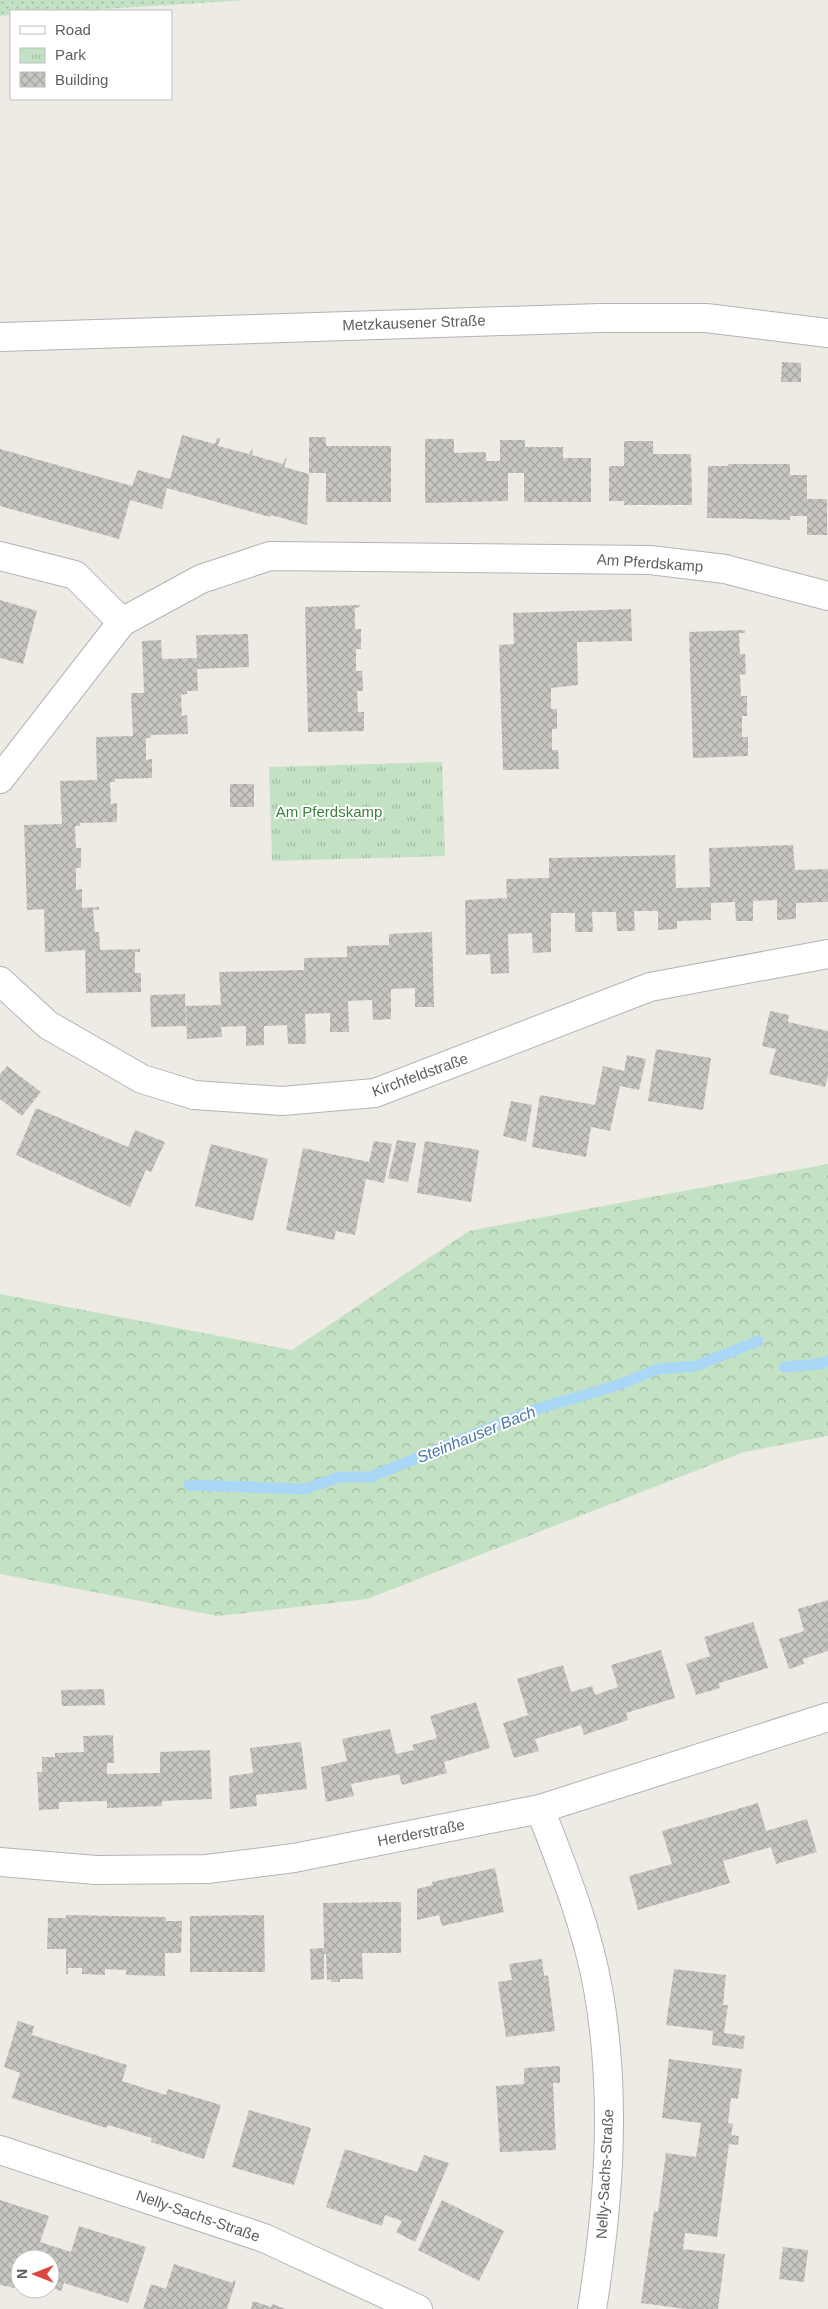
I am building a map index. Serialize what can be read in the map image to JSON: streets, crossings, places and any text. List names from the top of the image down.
{
  "streets": {
    "street": [
      "Metzkausener Straße",
      "Am Pferdskamp",
      "Kirchfeldstraße",
      "Herderstraße",
      "Nelly-Sachs-Straße"
    ]
  },
  "crossings": [
    ["Herderstraße", "Nelly-Sachs-Straße"]
  ],
  "water": ["Steinhauser Bach"],
  "parks": ["Am Pferdskamp"],
  "legend": ["Road", "Park", "Building"],
  "north": "left"
}
